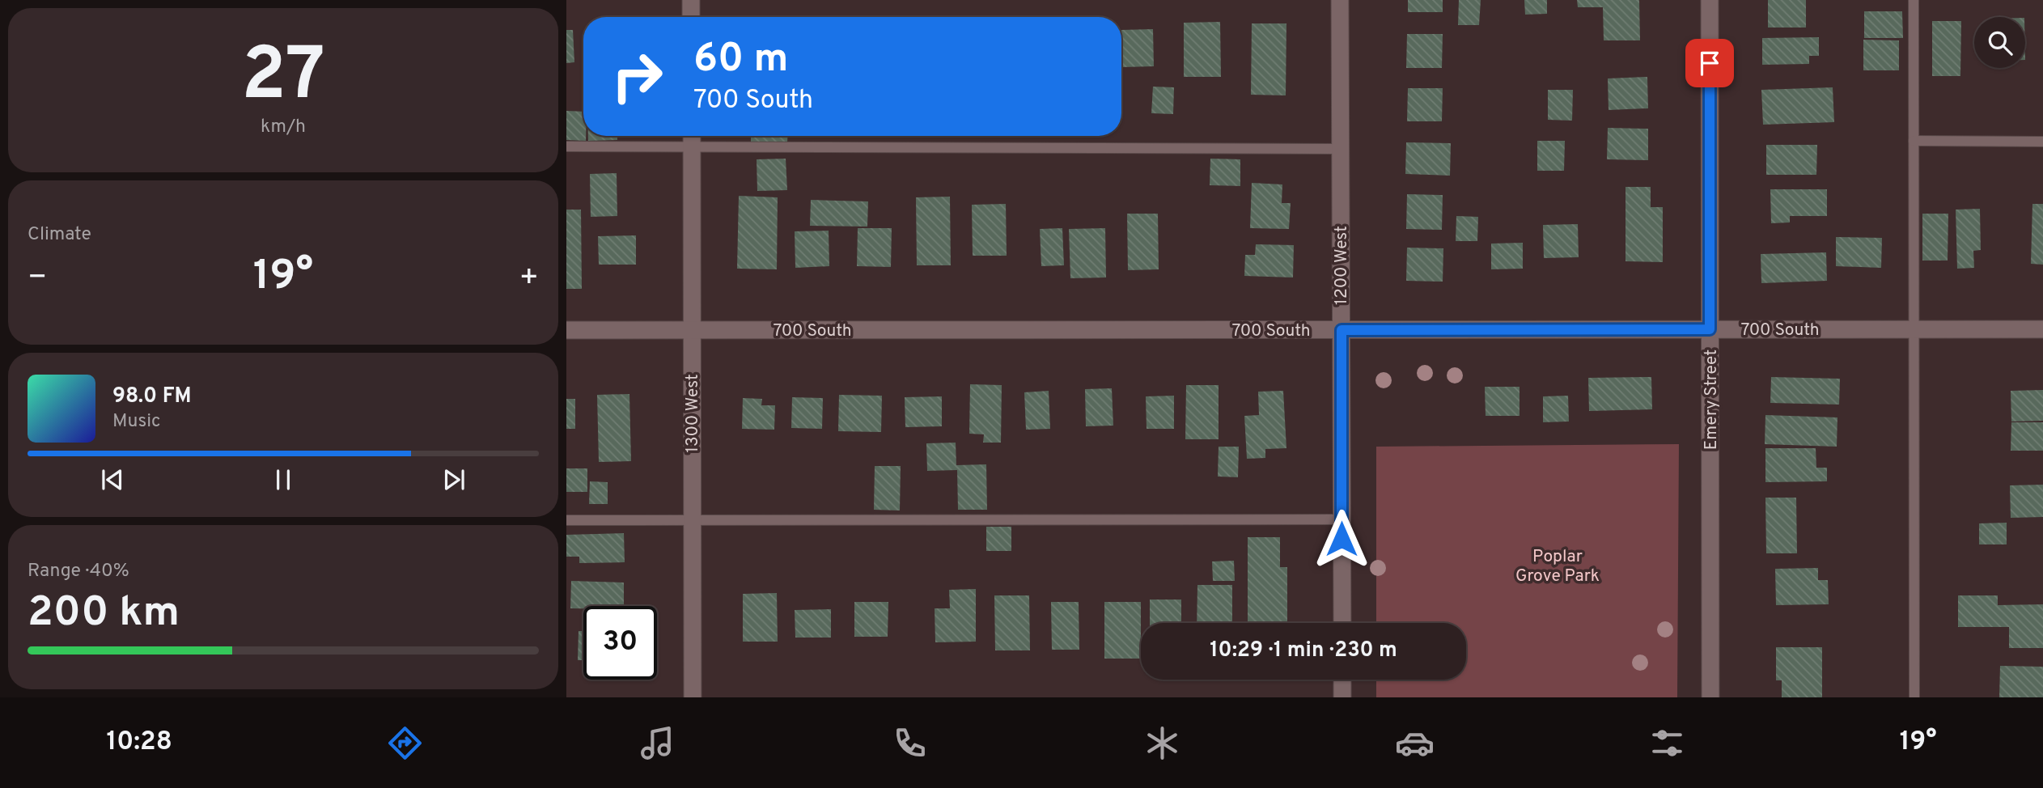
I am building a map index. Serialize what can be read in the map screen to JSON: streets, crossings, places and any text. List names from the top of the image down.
{
  "streets": {
    "street": [
      "1200 West",
      "700 South",
      "Emery Street",
      "1300 West"
    ]
  },
  "crossings": [
    ["1200 West", "700 South"],
    ["700 South", "Emery Street"],
    ["700 South", "1300 West"]
  ],
  "parks": ["Poplar Grove Park"],
  "page": {
    "tile": [
      ["27", "km/h"],
      "Climate",
      ["Range · 40%", "200 km"]
    ],
    "turn": ["60 m", "700 South"],
    "heat": ["−", "19°", "+"],
    "song": ["98.0 FM", "Music"],
    "limit": "30",
    "trip": "10:29 · 1 min · 230 m",
    "tabs": ["10:28", "19°"]
  }
}
